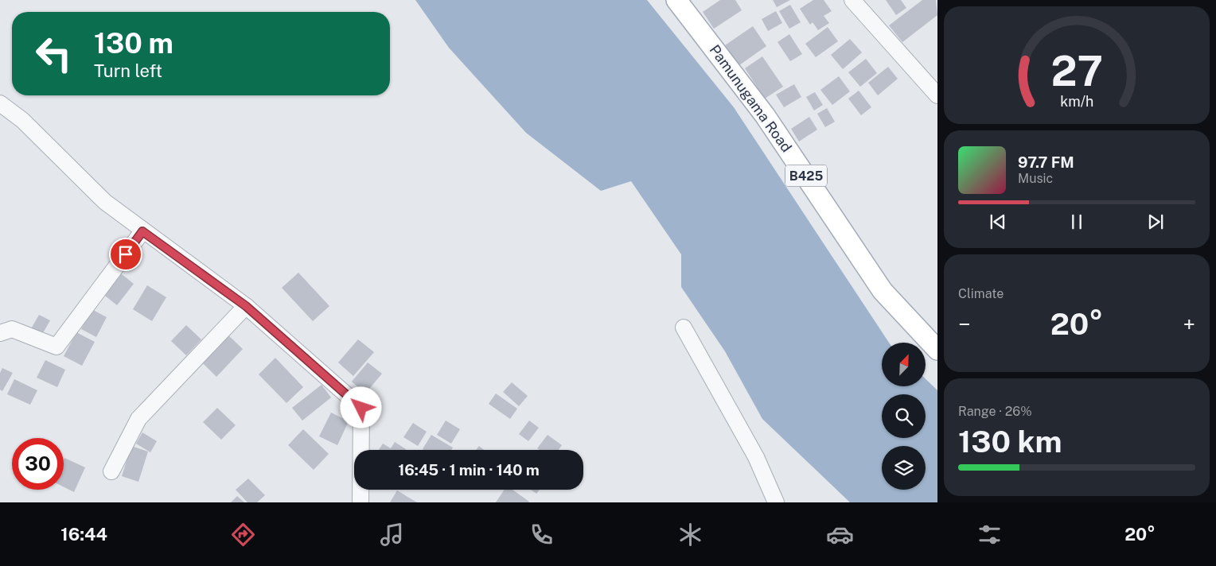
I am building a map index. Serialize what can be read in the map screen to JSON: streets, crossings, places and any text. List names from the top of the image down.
{
  "streets": {
    "main road": ["Pamunugama Road", "B425"]
  },
  "north": "top right",
  "page": {
    "turn": ["130 m", "Turn left"],
    "song": ["97.7 FM", "Music"],
    "tile": [
      "Climate",
      ["Range · 26%", "130 km"]
    ],
    "heat": ["−", "20°", "+"],
    "limit": "30",
    "trip": "16:45 · 1 min · 140 m",
    "tabs": ["16:44", "20°"],
    "gauge": ["27", "km/h"]
  }
}
